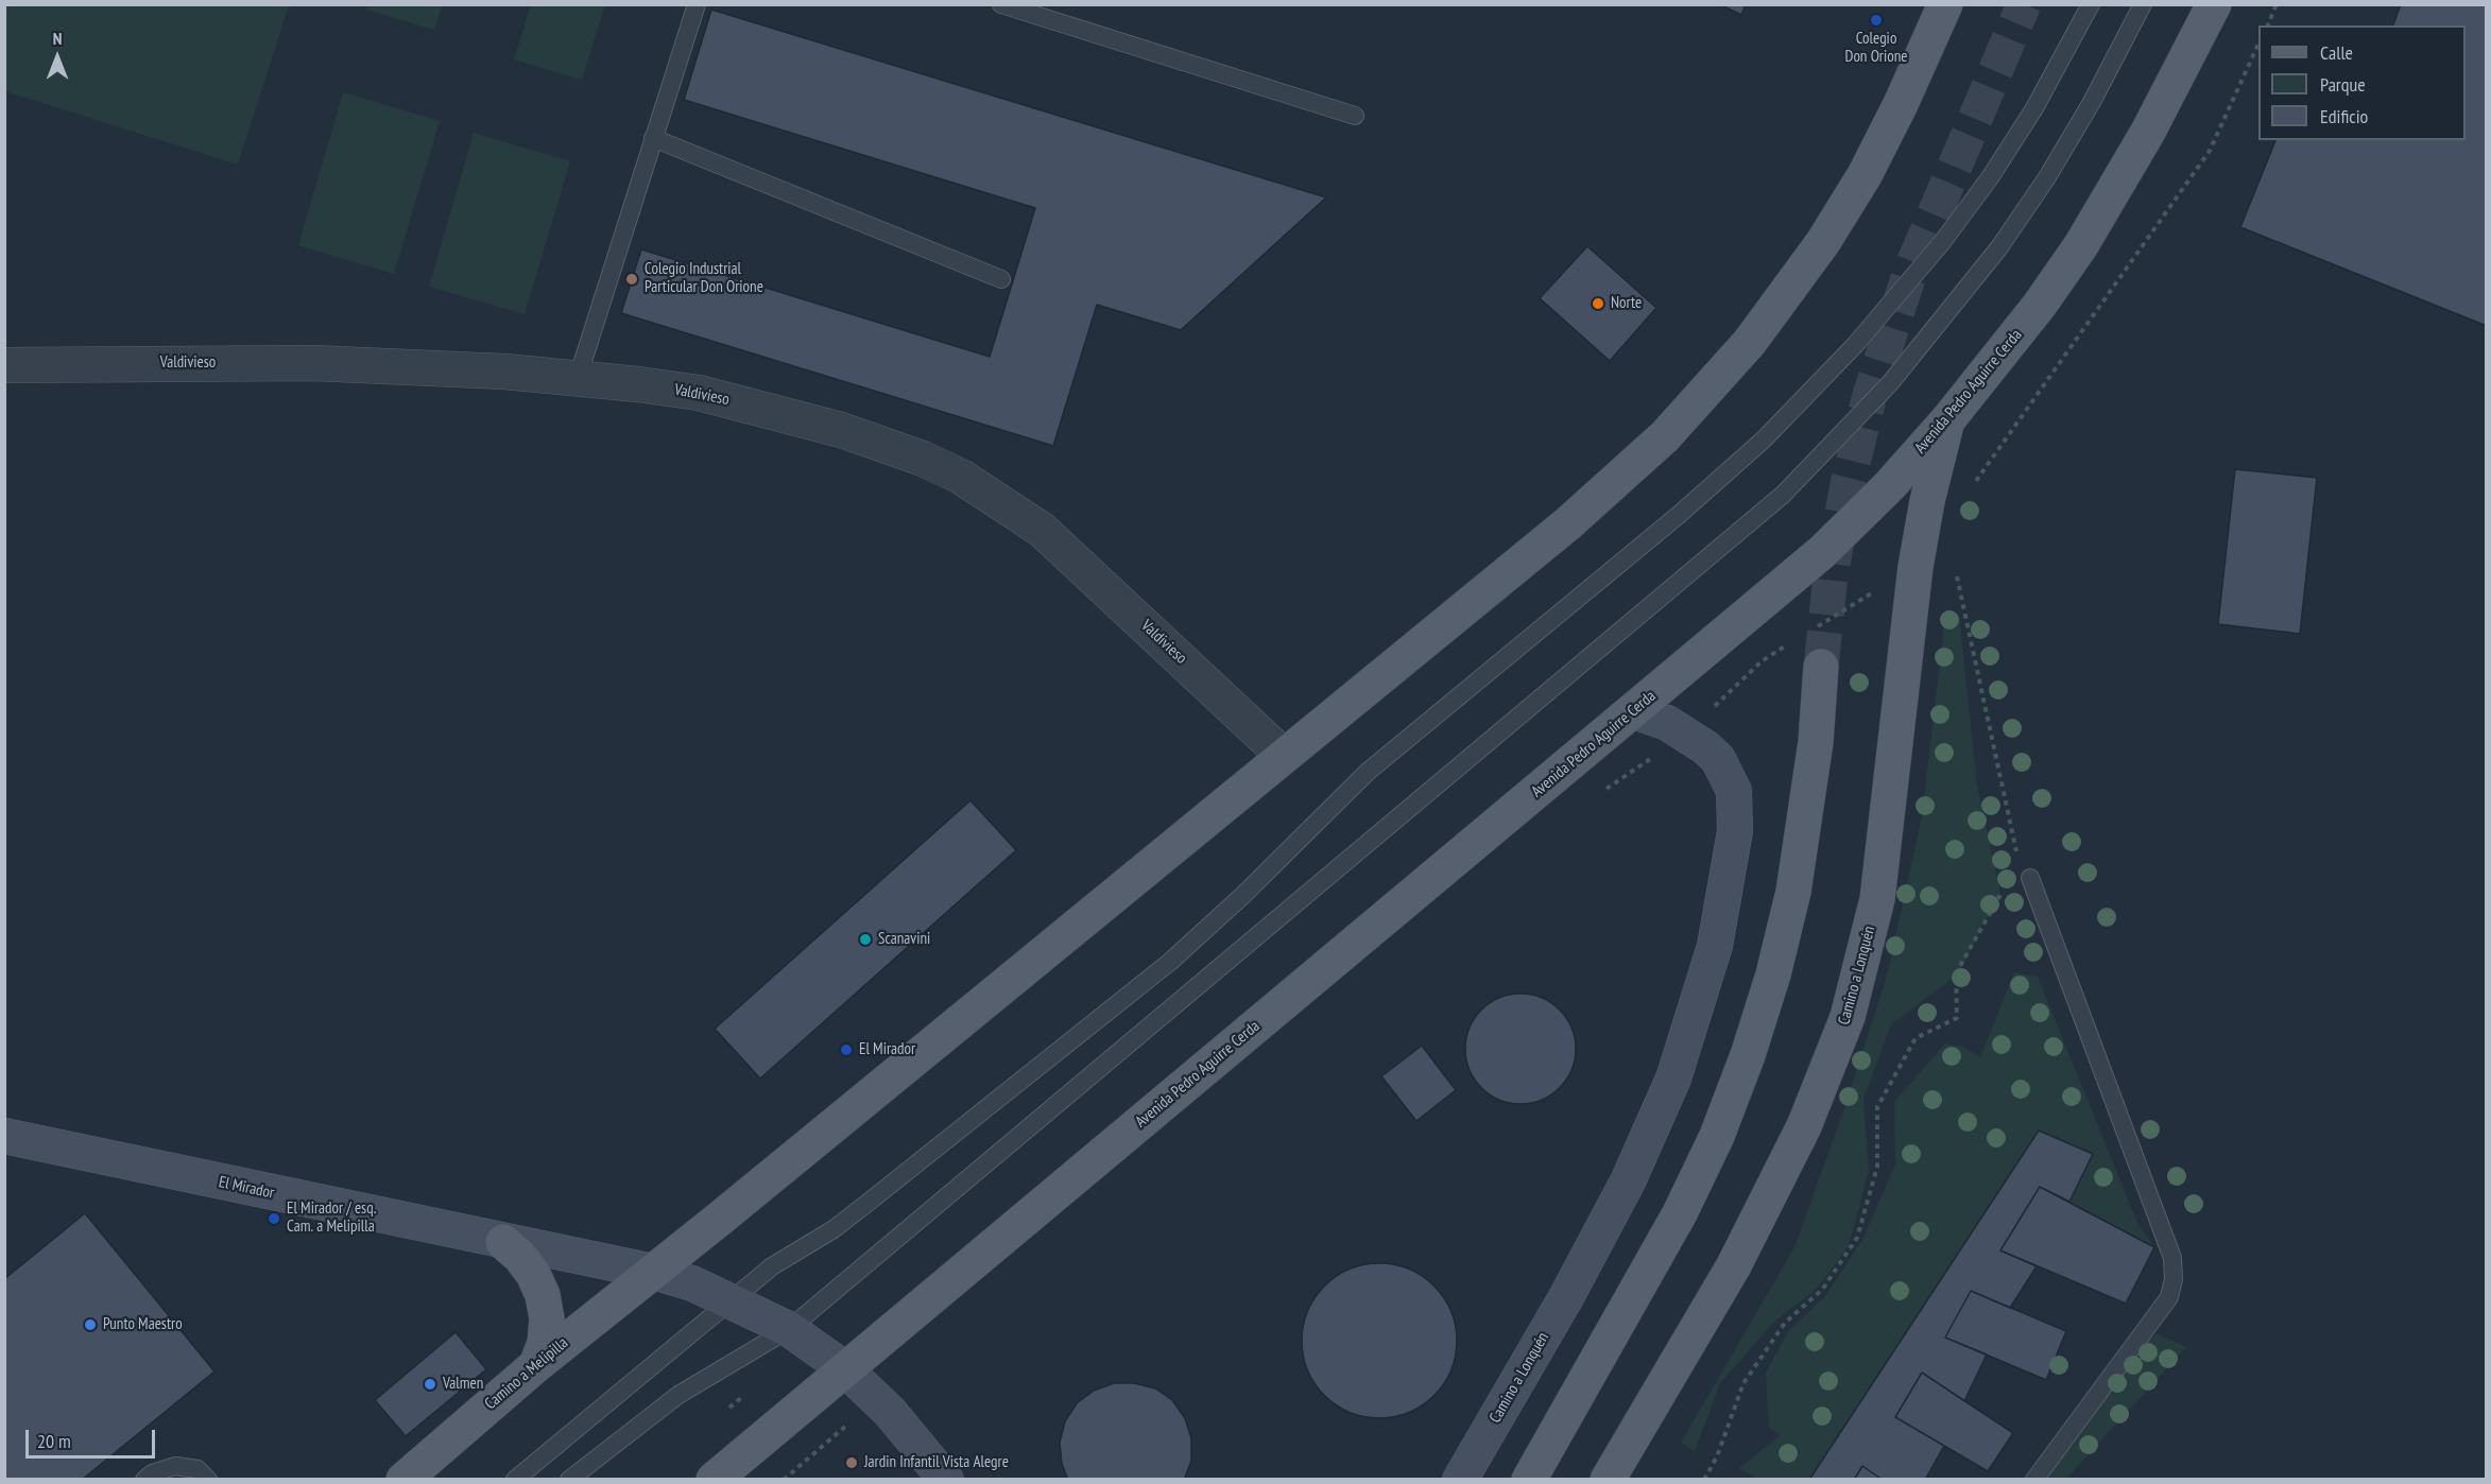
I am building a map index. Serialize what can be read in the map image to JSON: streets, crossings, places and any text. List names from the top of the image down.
{
  "streets": {
    "main road": [
      "Avenida Pedro Aguirre Cerda",
      "Camino a Lonquén",
      "El Mirador",
      "Camino a Melipilla"
    ],
    "street": ["Valdivieso"]
  },
  "crossings": [
    ["Avenida Pedro Aguirre Cerda", "Camino a Lonquén"],
    ["Avenida Pedro Aguirre Cerda", "El Mirador"],
    ["El Mirador", "Camino a Melipilla"]
  ],
  "places": [
    "Colegio Don Orione",
    "Colegio Industrial Particular Don Orione",
    "Norte",
    "Scanavini",
    "El Mirador",
    "El Mirador / esq. Cam. a Melipilla",
    "Punto Maestro",
    "Valmen",
    "Jardin Infantil Vista Alegre"
  ],
  "legend": ["Calle", "Parque", "Edificio"],
  "scale_bar": "20 m",
  "north": "top"
}
